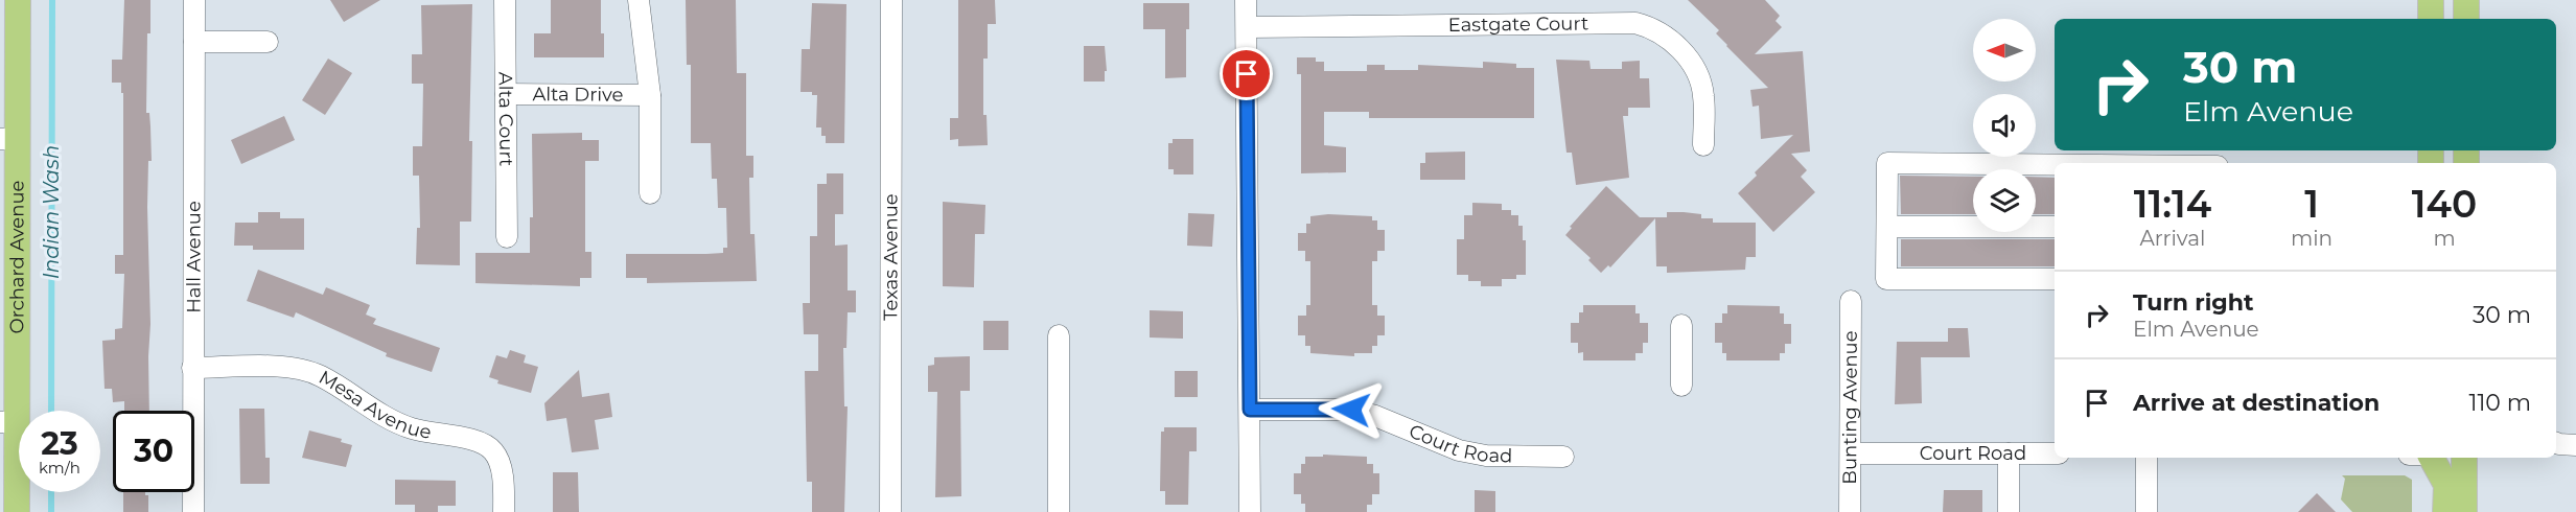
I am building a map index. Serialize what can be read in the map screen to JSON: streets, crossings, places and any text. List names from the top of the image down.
{
  "streets": {
    "main road": ["Orchard Avenue"],
    "street": [
      "Eastgate Court",
      "Alta Drive",
      "Alta Court",
      "Hall Avenue",
      "Texas Avenue",
      "Mesa Avenue",
      "Bunting Avenue",
      "Court Road"
    ]
  },
  "crossings": [
    ["Alta Drive", "Alta Court"],
    ["Hall Avenue", "Mesa Avenue"],
    ["Bunting Avenue", "Court Road"]
  ],
  "water": ["Indian Wash"],
  "north": "left",
  "page": {
    "turn": ["30 m", "Elm Avenue"],
    "eta": [
      "11:14",
      "Arrival",
      "1",
      "min",
      "140",
      "m"
    ],
    "list": [
      {
        "name": "Turn right",
        "note": "Elm Avenue",
        "value": "30 m"
      },
      {
        "name": "Arrive at destination",
        "value": "110 m"
      }
    ],
    "speed": "23 km/h",
    "limit": "30"
  }
}
